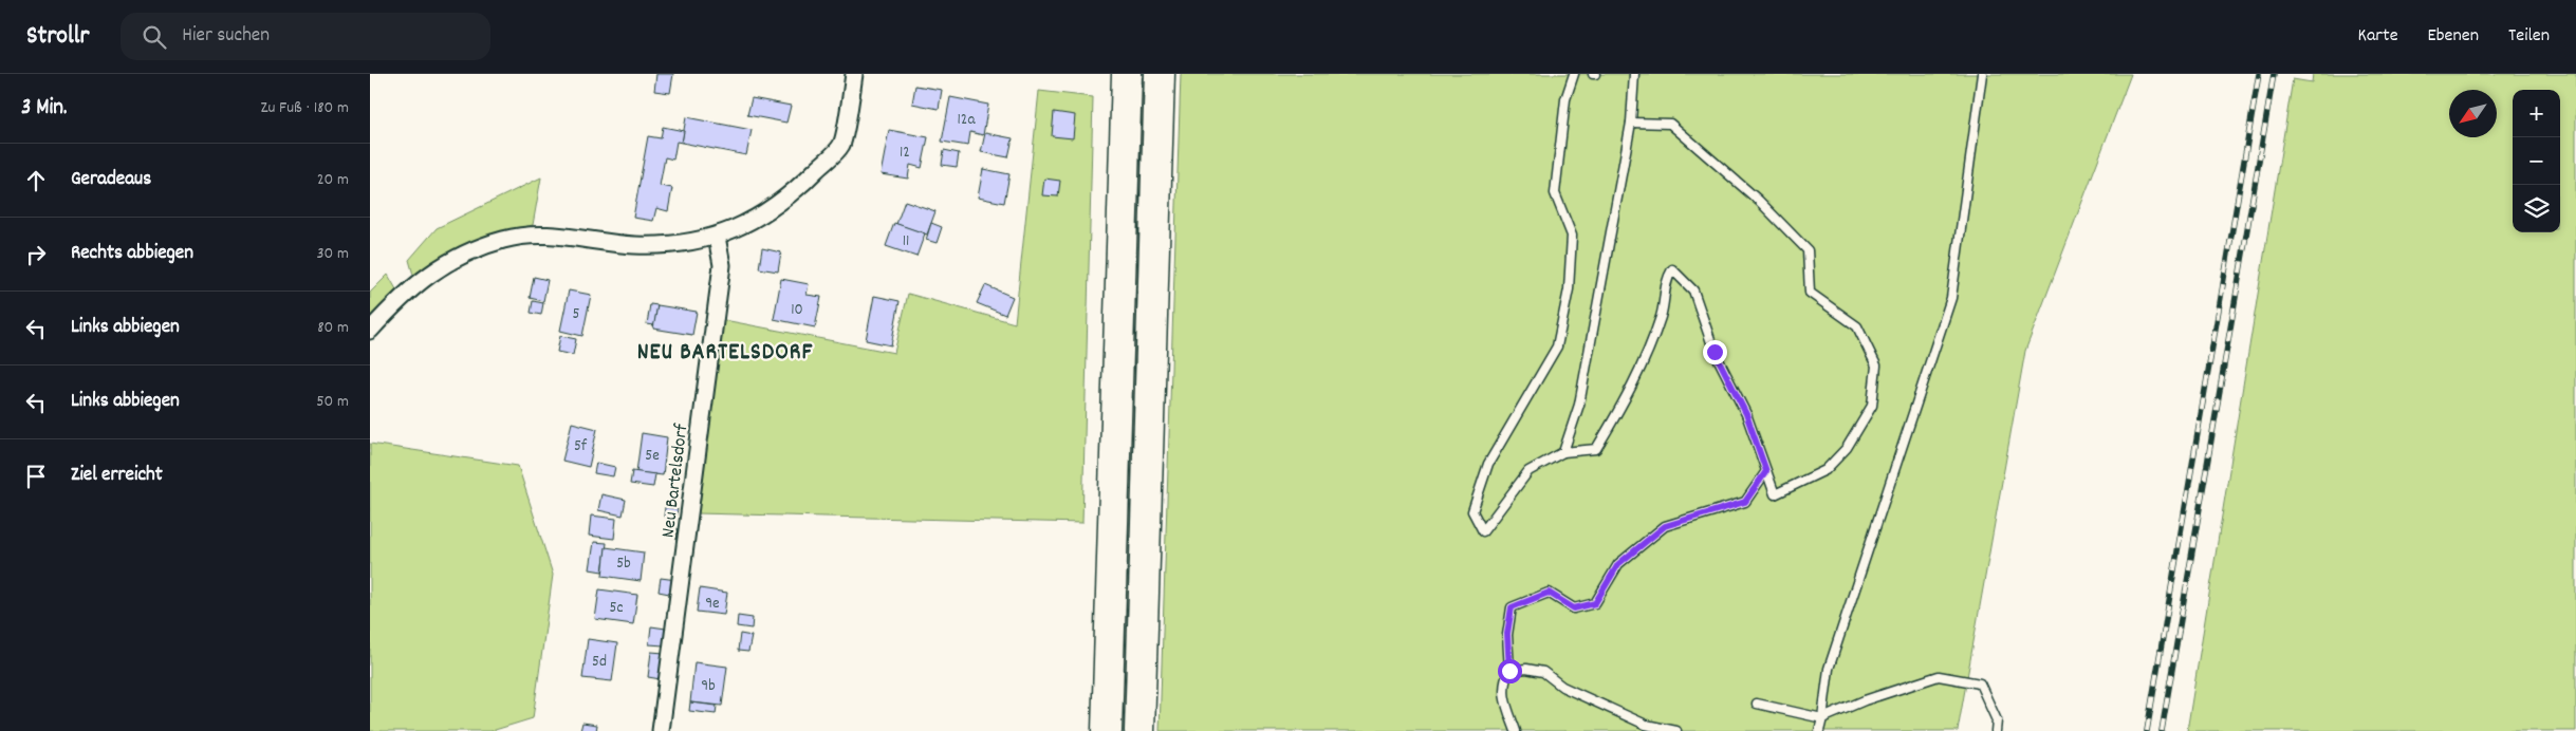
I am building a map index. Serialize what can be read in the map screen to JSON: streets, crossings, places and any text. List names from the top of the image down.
{
  "streets": {
    "street": ["Neu Bartelsdorf"]
  },
  "districts": ["NEU BARTELSDORF"],
  "house_numbers": [
    "12a",
    "12",
    "11",
    "10",
    "5",
    "5f",
    "5e",
    "5b",
    "9e",
    "5c",
    "5d",
    "9b"
  ],
  "north": "bottom left",
  "page": {
    "header": "Strollr",
    "search": "Hier suchen",
    "nav": ["Karte", "Ebenen", "Teilen"],
    "heading": ["3 Min.", "Zu Fuß · 180 m"],
    "map_buttons": ["+", "−"],
    "list": [
      ["Geradeaus", "20 m"],
      ["Rechts abbiegen", "30 m"],
      ["Links abbiegen", "80 m"],
      ["Links abbiegen", "50 m"],
      "Ziel erreicht"
    ]
  }
}
